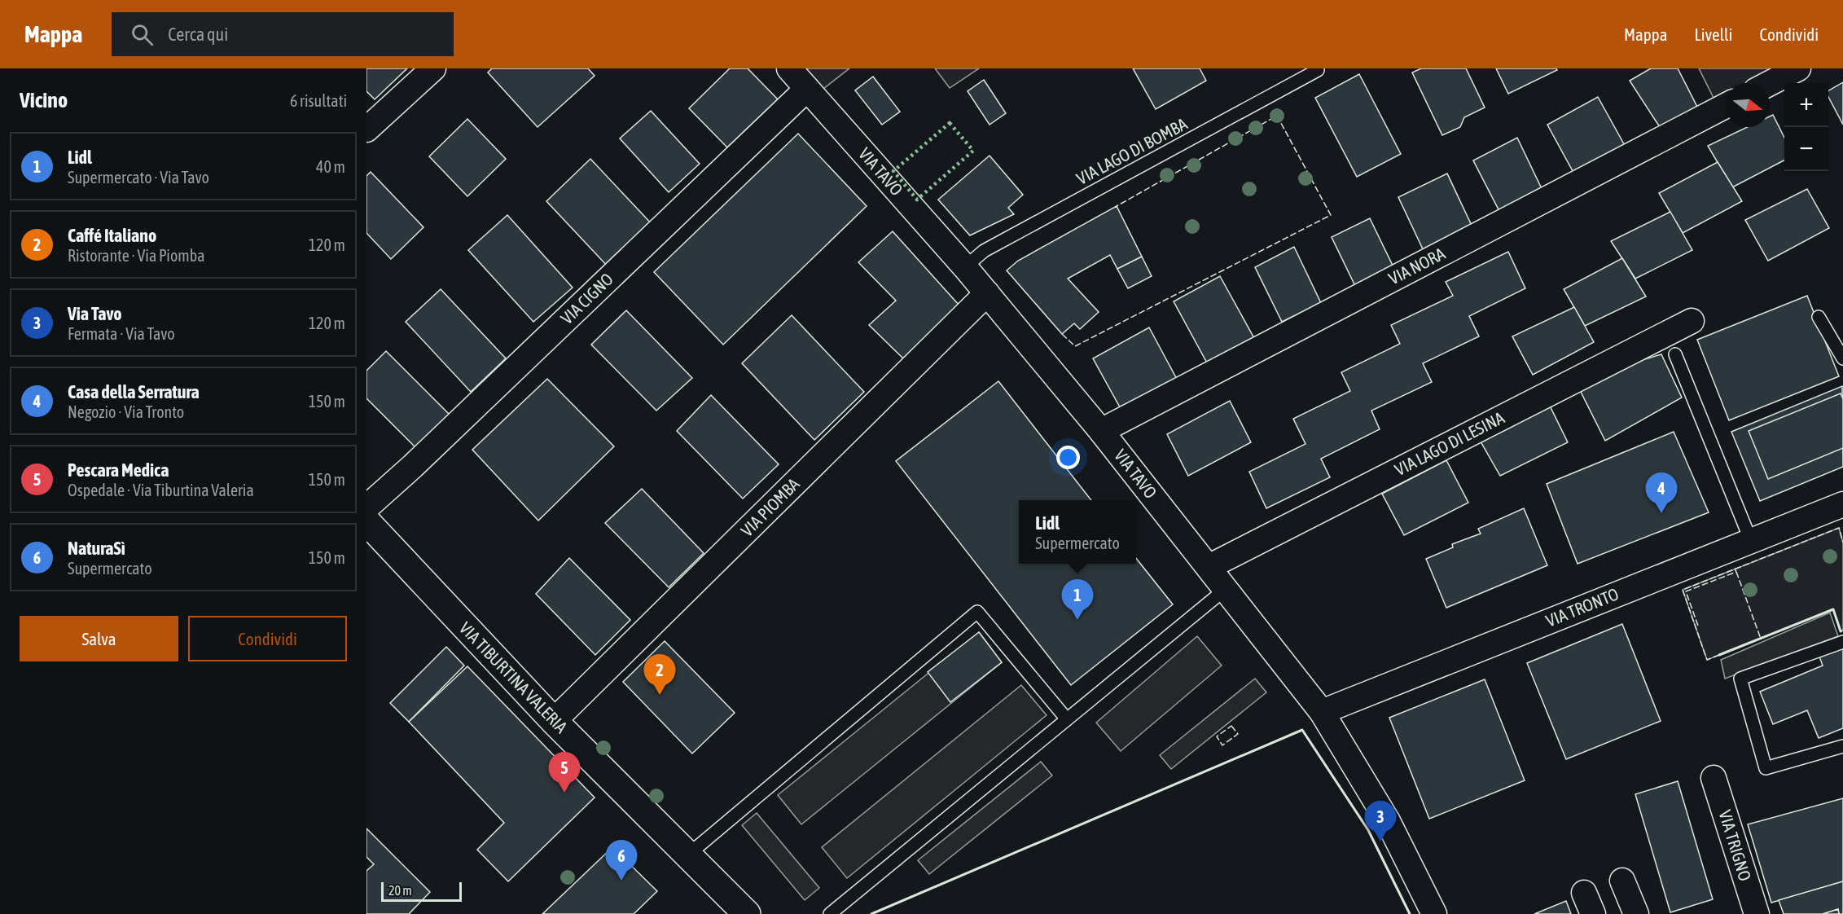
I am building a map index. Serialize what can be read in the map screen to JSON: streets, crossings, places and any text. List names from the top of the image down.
{
  "streets": {
    "main road": ["VIA TIBURTINA VALERIA"],
    "street": [
      "VIA TAVO",
      "VIA NORA",
      "VIA CIGNO",
      "VIA LAGO DI LESINA",
      "VIA PIOMBA",
      "VIA TRONTO",
      "VIA TRIGNO"
    ],
    "lane": ["VIA LAGO DI BOMBA"]
  },
  "crossings": [
    ["VIA LAGO DI BOMBA", "VIA TAVO"],
    ["VIA TAVO", "VIA NORA"],
    ["VIA TAVO", "VIA CIGNO"],
    ["VIA TAVO", "VIA LAGO DI LESINA"],
    ["VIA TAVO", "VIA PIOMBA"],
    ["VIA TAVO", "VIA TRONTO"],
    ["VIA PIOMBA", "VIA TIBURTINA VALERIA"]
  ],
  "scale_bar": "20 m",
  "north": "right",
  "page": {
    "header": "Mappa",
    "search": "Cerca qui",
    "nav": ["Mappa", "Livelli", "Condividi"],
    "heading": ["Vicino", "6 risultati"],
    "map_buttons": ["+", "−"],
    "list": [
      {
        "mark": "1",
        "name": "Lidl",
        "note": "Supermercato · Via Tavo",
        "value": "40 m"
      },
      {
        "mark": "2",
        "name": "Caffé Italiano",
        "note": "Ristorante · Via Piomba",
        "value": "120 m"
      },
      {
        "mark": "3",
        "name": "Via Tavo",
        "note": "Fermata · Via Tavo",
        "value": "120 m"
      },
      {
        "mark": "4",
        "name": "Casa della Serratura",
        "note": "Negozio · Via Tronto",
        "value": "150 m"
      },
      {
        "mark": "5",
        "name": "Pescara Medica",
        "note": "Ospedale · Via Tiburtina Valeria",
        "value": "150 m"
      },
      {
        "mark": "6",
        "name": "NaturaSì",
        "note": "Supermercato",
        "value": "150 m"
      }
    ],
    "pins": [
      "4",
      "1",
      "2",
      "5",
      "3",
      "6"
    ],
    "popup": ["Lidl", "Supermercato"],
    "buttons": ["Salva", "Condividi"],
    "scale": "20 m"
  }
}
